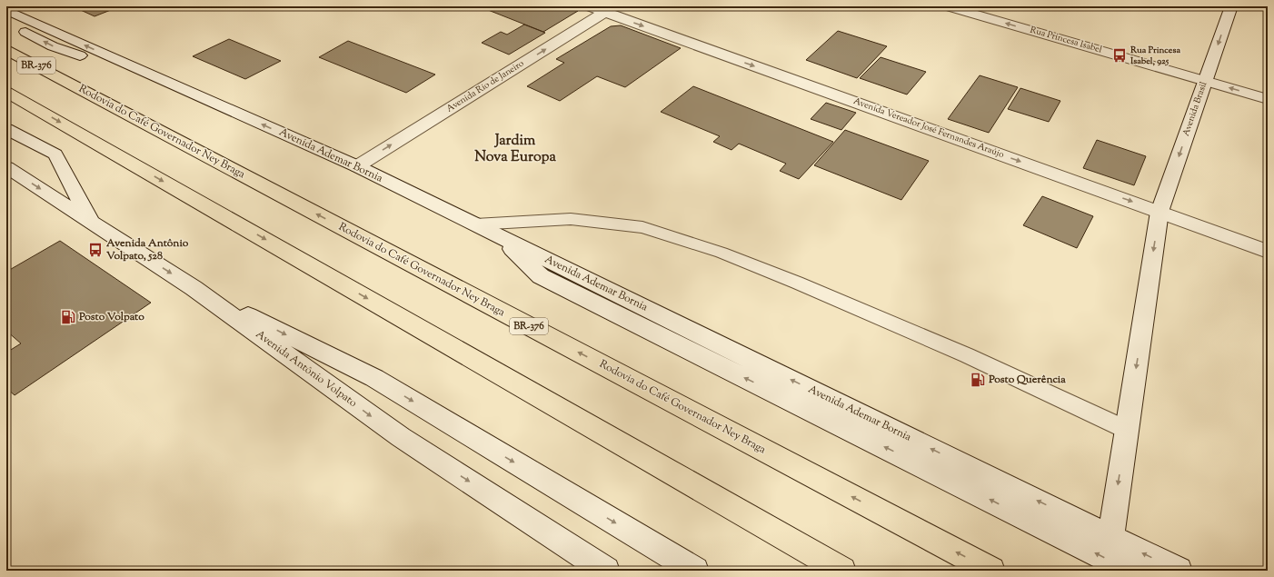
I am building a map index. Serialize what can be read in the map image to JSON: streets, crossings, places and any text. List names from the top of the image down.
{
  "streets": {
    "highway": ["BR-376", "Rodovia do Café Governador Ney Braga"],
    "street": [
      "Rua Princesa Isabel",
      "Avenida Rio de Janeiro",
      "Avenida Brasil",
      "Avenida Vereador José Fernandes Araújo",
      "Avenida Ademar Bornia",
      "Avenida Antônio Volpato"
    ]
  },
  "crossings": [
    ["Rua Princesa Isabel", "Avenida Brasil"],
    ["Avenida Rio de Janeiro", "Avenida Vereador José Fernandes Araújo"],
    ["Avenida Rio de Janeiro", "Avenida Ademar Bornia"],
    ["Avenida Brasil", "Avenida Vereador José Fernandes Araújo"],
    ["Avenida Brasil", "Avenida Ademar Bornia"]
  ],
  "one_way": [
    "Rua Princesa Isabel",
    "Avenida Rio de Janeiro",
    "Avenida Brasil",
    "Avenida Vereador José Fernandes Araújo"
  ],
  "districts": ["Jardim Nova Europa"],
  "places": {
    "bus stop": ["Rua Princesa Isabel, 925", "Avenida Antônio Volpato, 528"],
    "fuel station": ["Posto Volpato", "Posto Querência"]
  }
}
